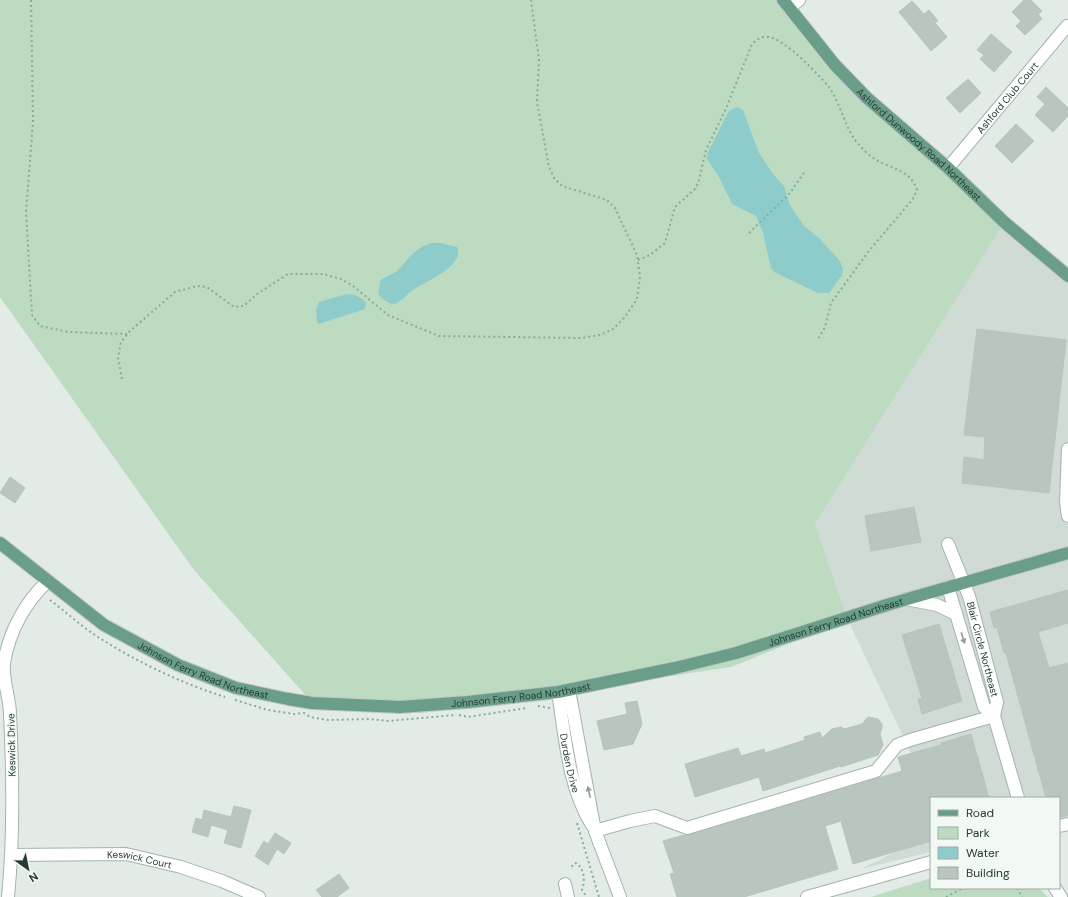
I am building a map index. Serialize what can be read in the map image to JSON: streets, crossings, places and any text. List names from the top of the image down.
{
  "streets": {
    "main road": ["Ashford Dunwoody Road Northeast", "Johnson Ferry Road Northeast"],
    "street": [
      "Ashford Club Court",
      "Blair Circle Northeast",
      "Keswick Drive",
      "Durden Drive",
      "Keswick Court"
    ]
  },
  "crossings": [
    ["Ashford Club Court", "Ashford Dunwoody Road Northeast"],
    ["Johnson Ferry Road Northeast", "Blair Circle Northeast"],
    ["Johnson Ferry Road Northeast", "Keswick Drive"],
    ["Johnson Ferry Road Northeast", "Durden Drive"],
    ["Keswick Drive", "Keswick Court"]
  ],
  "legend": [
    "Road",
    "Park",
    "Water",
    "Building"
  ],
  "north": "bottom right"
}
